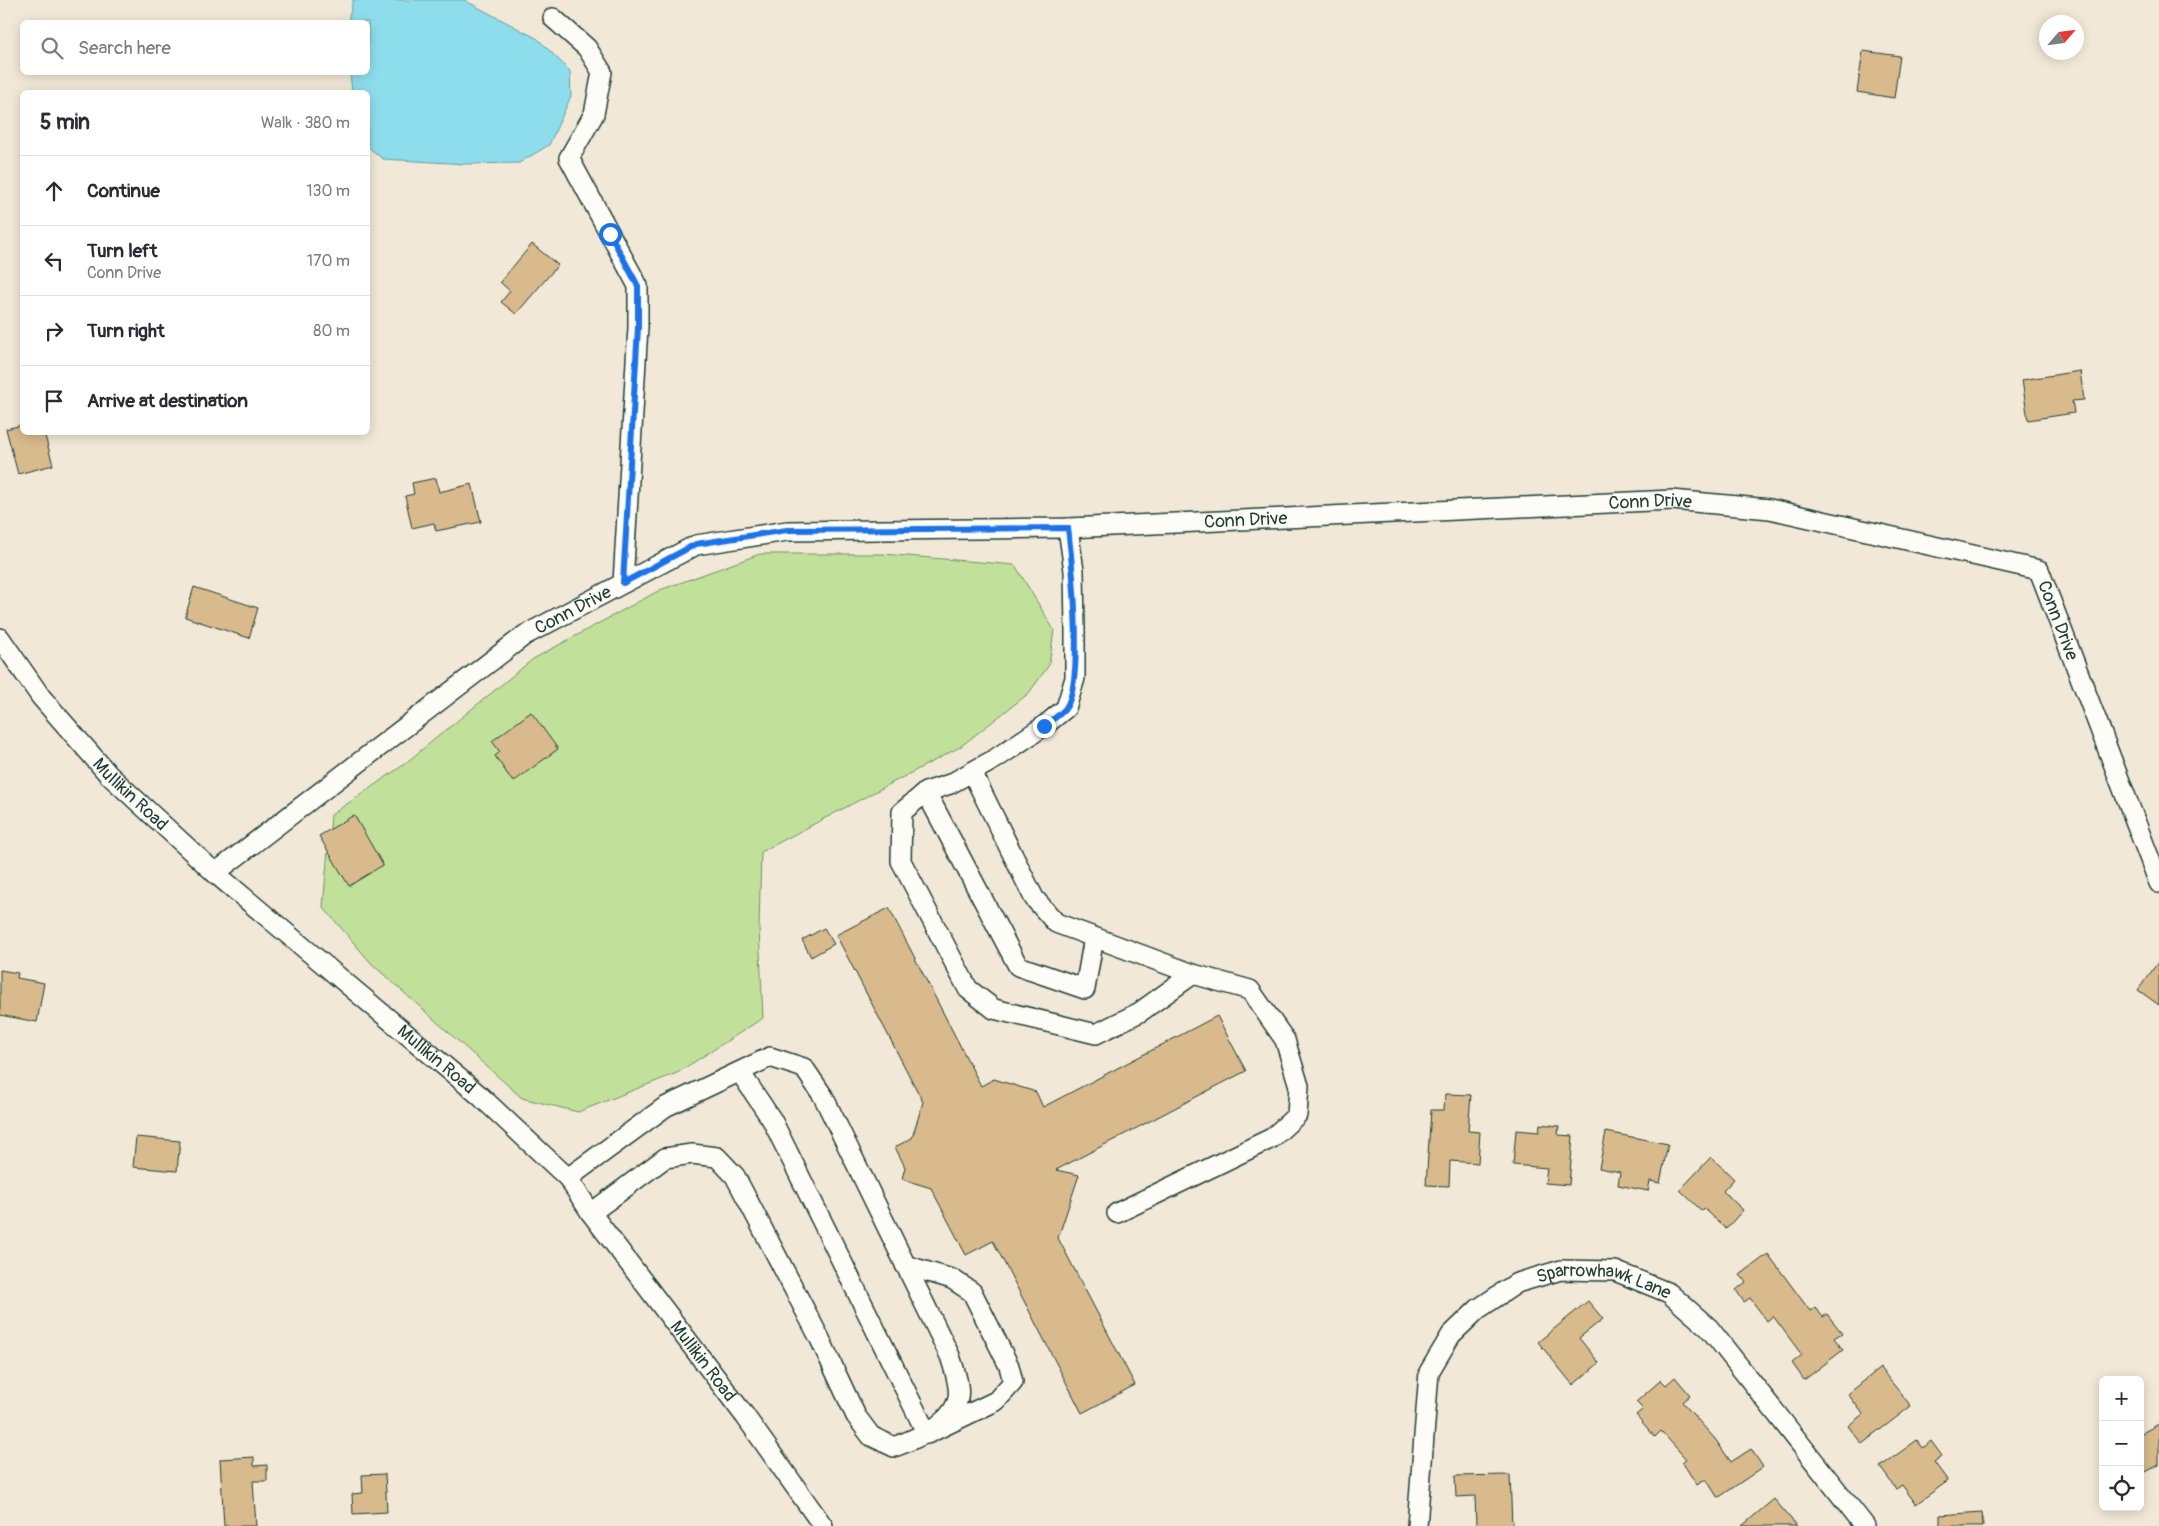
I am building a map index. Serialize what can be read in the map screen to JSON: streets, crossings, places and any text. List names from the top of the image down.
{
  "streets": {
    "street": ["Conn Drive", "Mullikin Road", "Sparrowhawk Lane"]
  },
  "crossings": [
    ["Conn Drive", "Mullikin Road"]
  ],
  "north": "top right",
  "page": {
    "search": "Search here",
    "heading": ["5 min", "Walk · 380 m"],
    "list": [
      ["Continue", "130 m"],
      ["Turn left", "Conn Drive", "170 m"],
      ["Turn right", "80 m"],
      "Arrive at destination"
    ],
    "map_buttons": ["+", "−"]
  }
}
